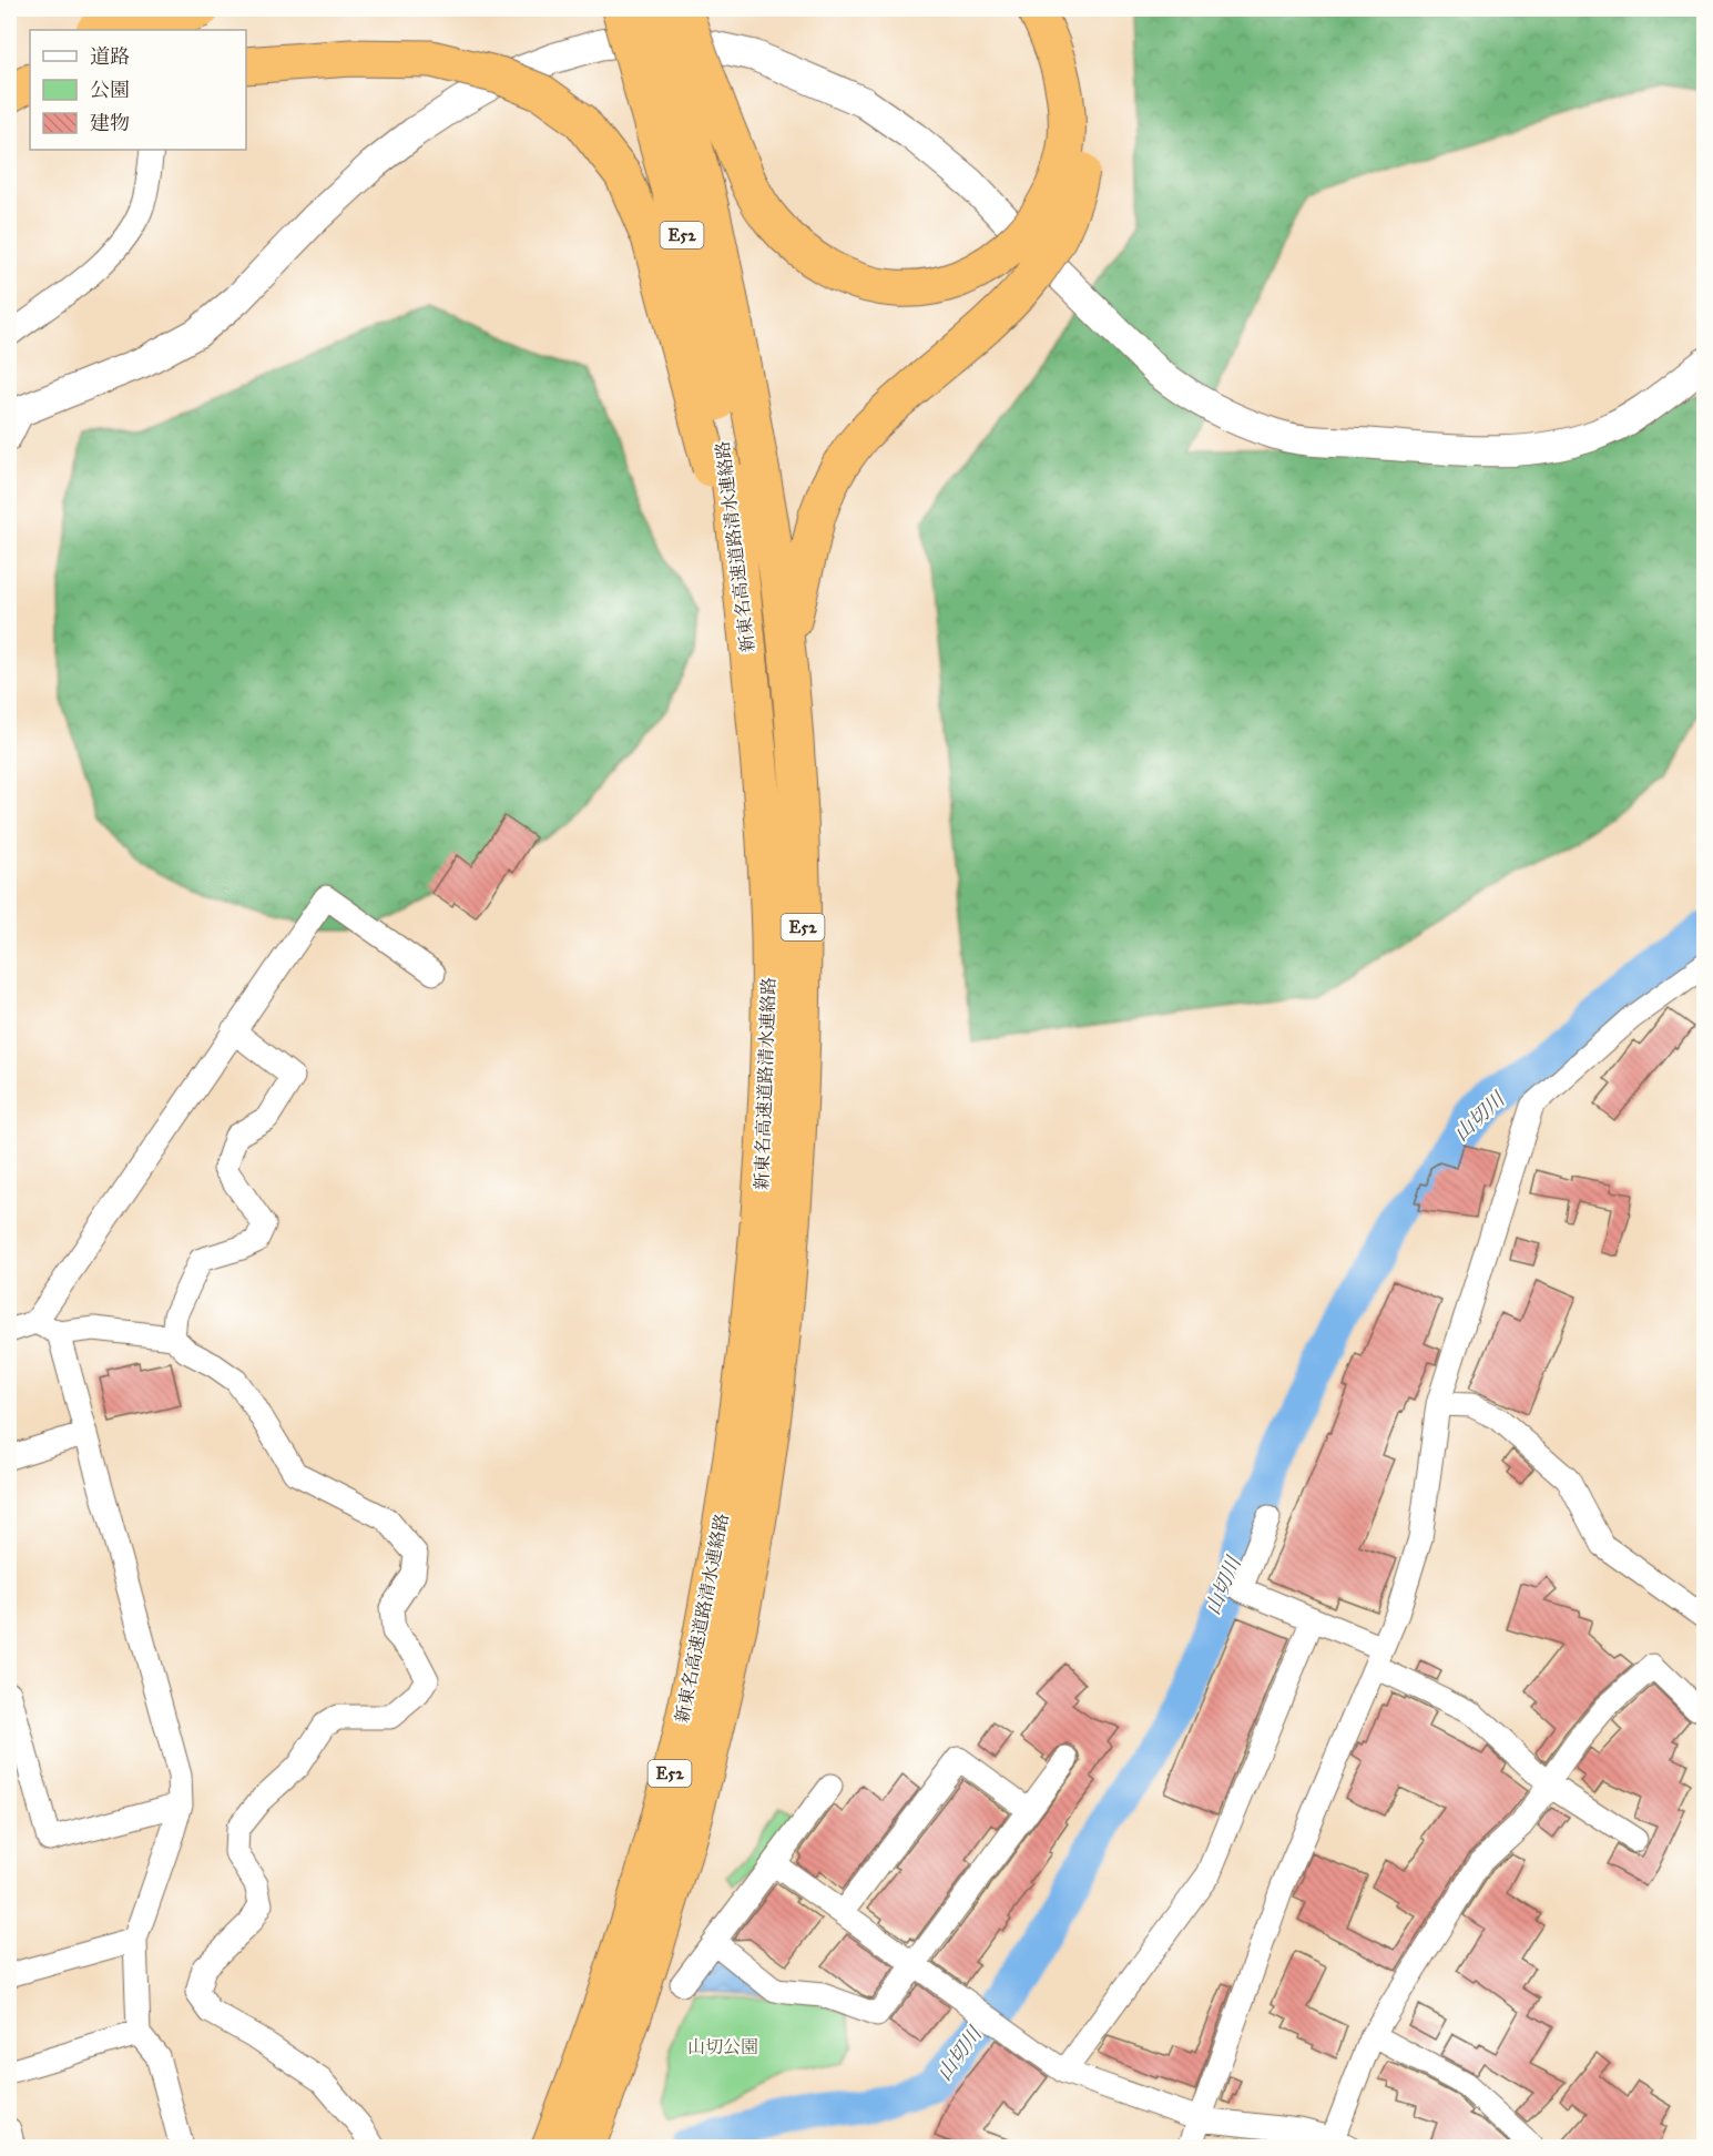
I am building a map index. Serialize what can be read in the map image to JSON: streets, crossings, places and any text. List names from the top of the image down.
{
  "streets": {
    "highway": ["E52", "新東名高速道路清水連絡路"]
  },
  "water": ["山切川"],
  "parks": ["山切公園"],
  "legend": ["道路", "公園", "建物"]
}
